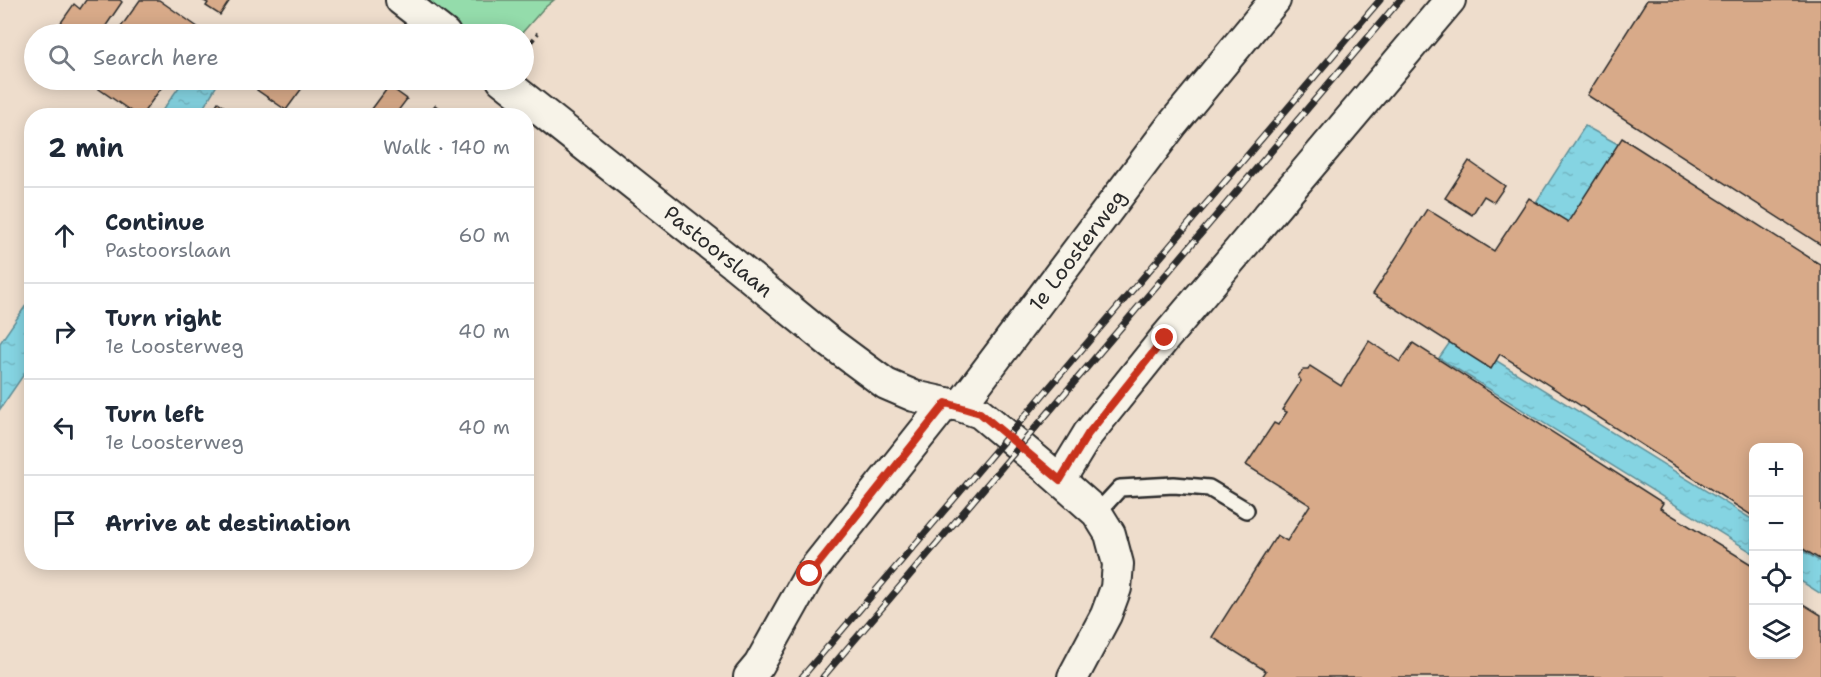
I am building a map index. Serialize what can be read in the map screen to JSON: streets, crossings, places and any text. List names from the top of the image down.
{
  "streets": {
    "street": ["1e Loosterweg", "Pastoorslaan"]
  },
  "crossings": [
    ["1e Loosterweg", "Pastoorslaan"]
  ],
  "page": {
    "search": "Search here",
    "heading": ["2 min", "Walk · 140 m"],
    "list": [
      ["Continue", "Pastoorslaan", "60 m"],
      ["Turn right", "1e Loosterweg", "40 m"],
      ["Turn left", "1e Loosterweg", "40 m"],
      "Arrive at destination"
    ],
    "map_buttons": ["+", "−"]
  }
}
